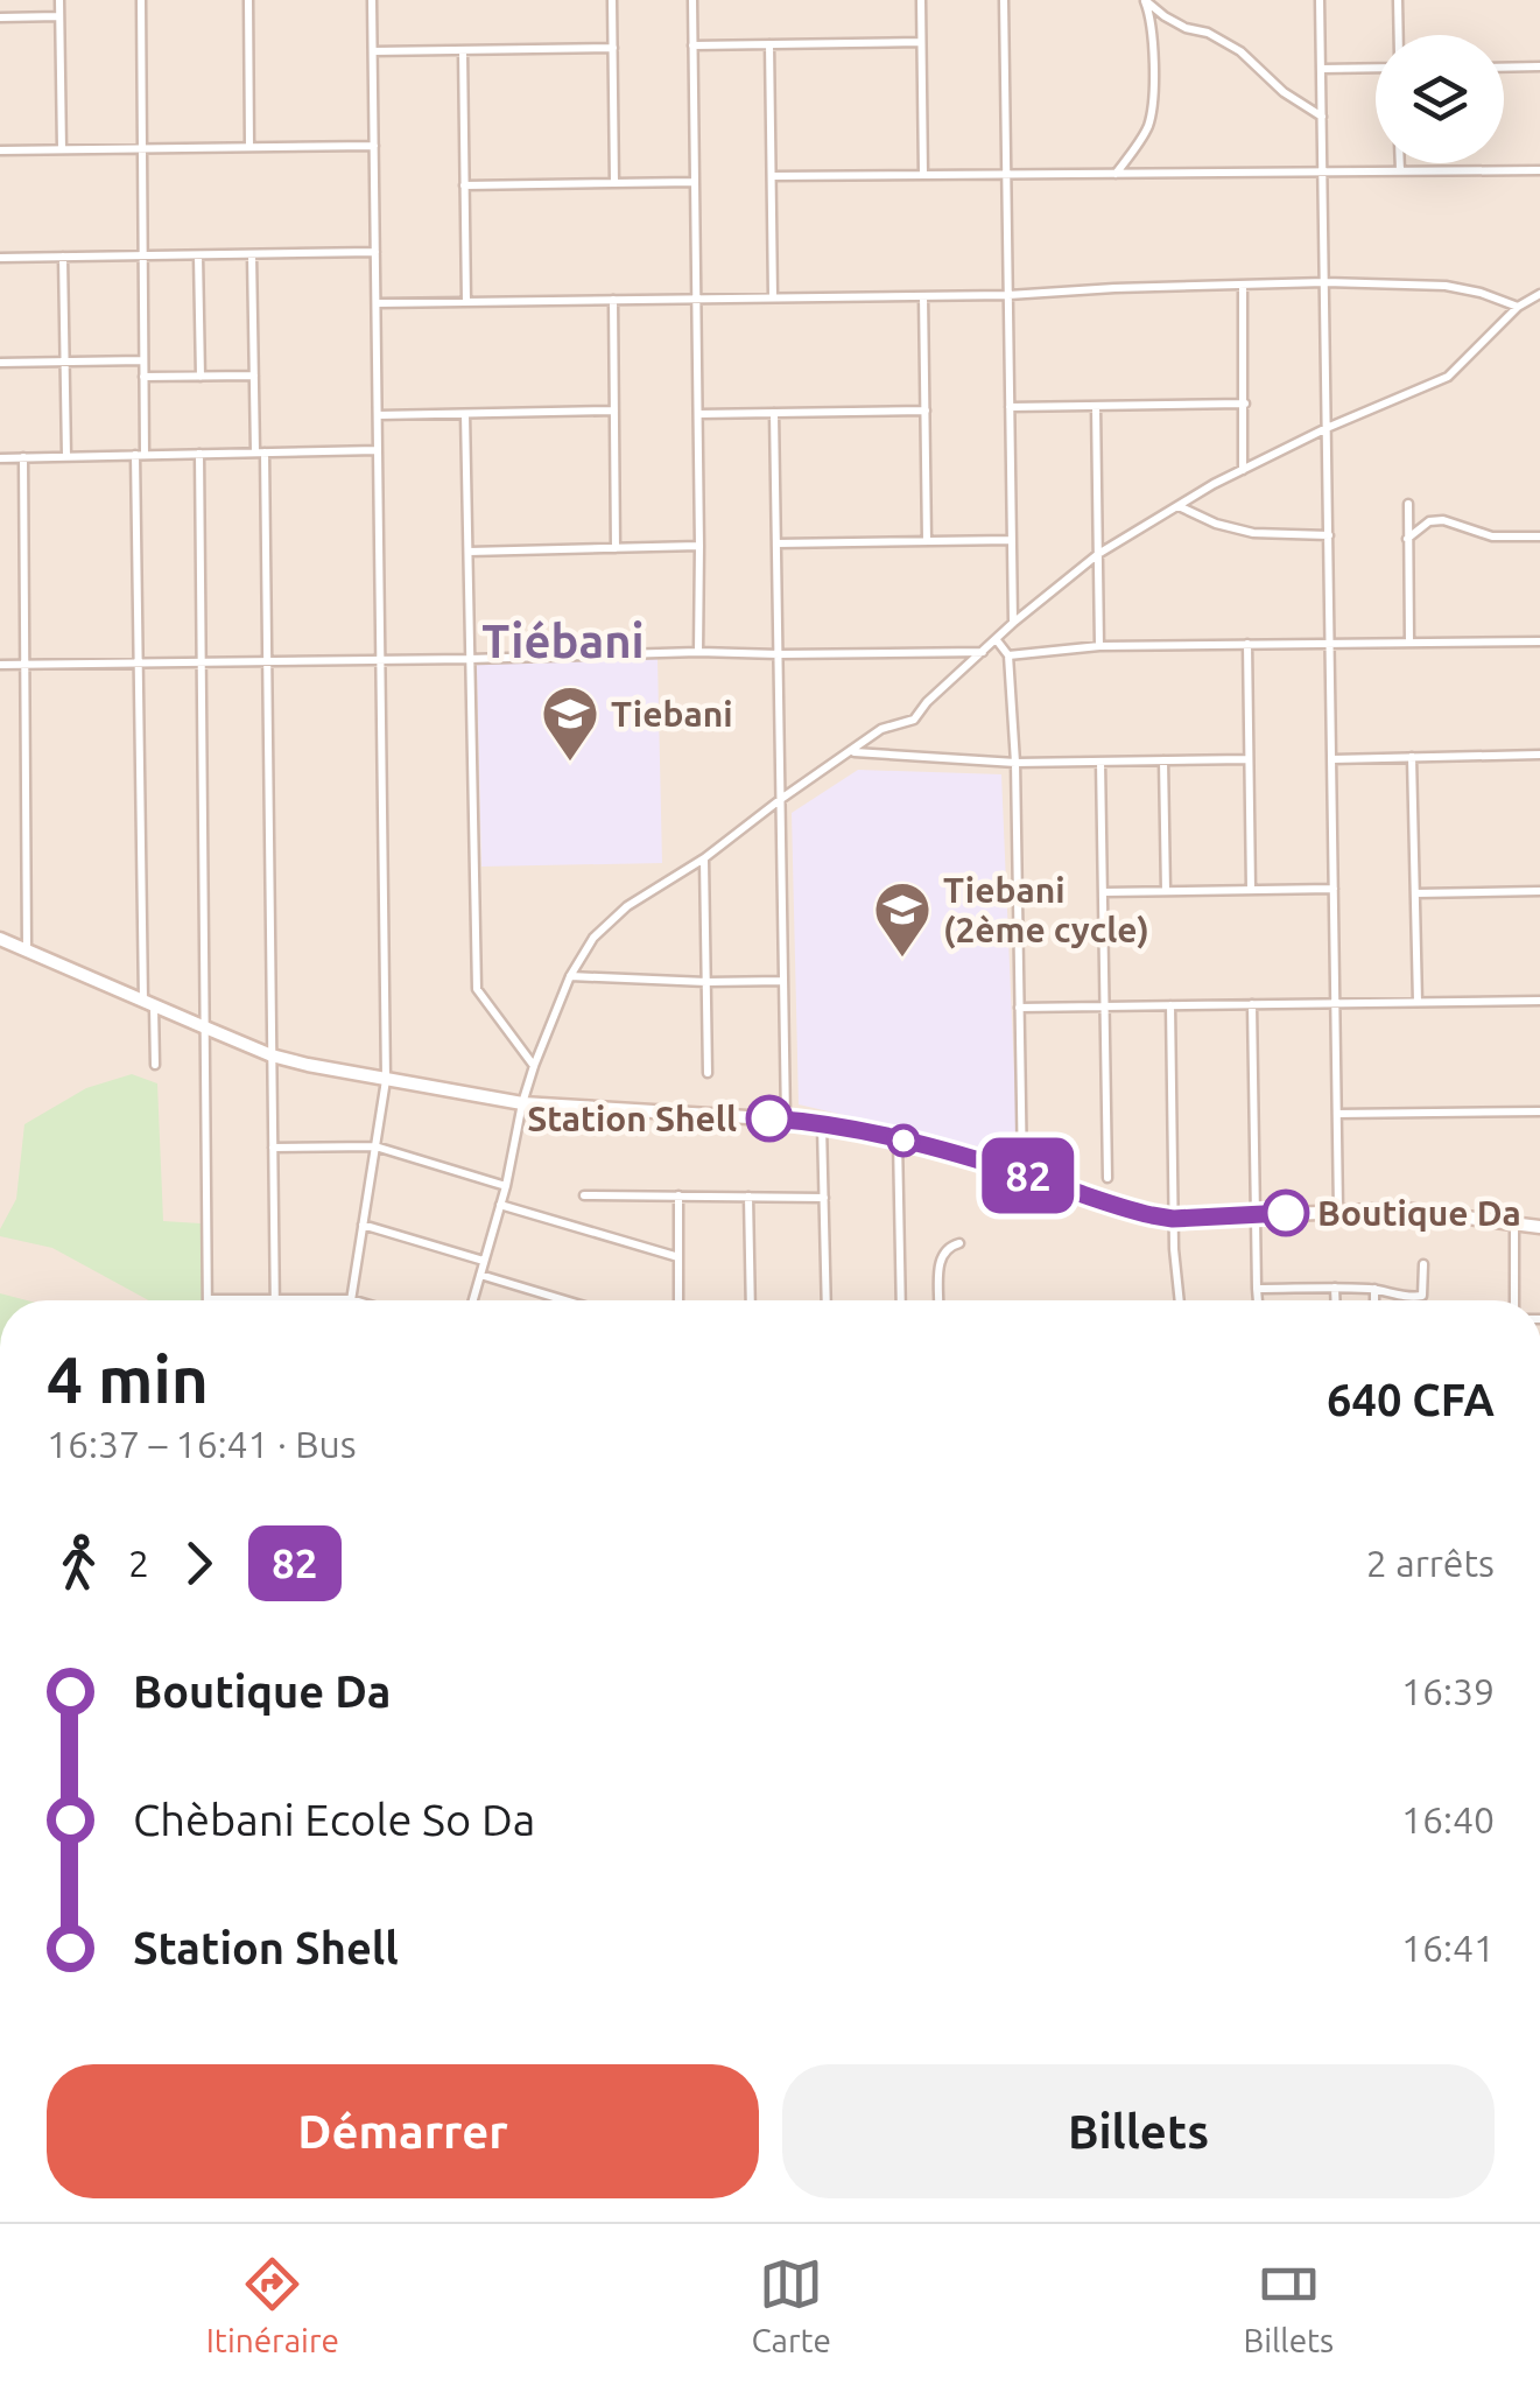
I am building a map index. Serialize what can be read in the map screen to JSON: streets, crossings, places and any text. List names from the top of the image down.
{
  "districts": ["Tiébani"],
  "places": {
    "school or university": ["Tiebani", "Tiebani (2ème cycle)"],
    "other": ["Station Shell", "Boutique Da"]
  },
  "lines": ["bus line 82"],
  "page": {
    "on_map": "82",
    "heading": ["4 min", "16:37 – 16:41 · Bus", "640 CFA"],
    "legs": ["2", "82", "2 arrêts"],
    "list": [
      {
        "name": "Boutique Da",
        "value": "16:39"
      },
      {
        "name": "Chèbani Ecole So Da",
        "value": "16:40"
      },
      {
        "name": "Station Shell",
        "value": "16:41"
      }
    ],
    "buttons": ["Démarrer", "Billets"],
    "tabs": ["Itinéraire", "Carte", "Billets"]
  }
}
